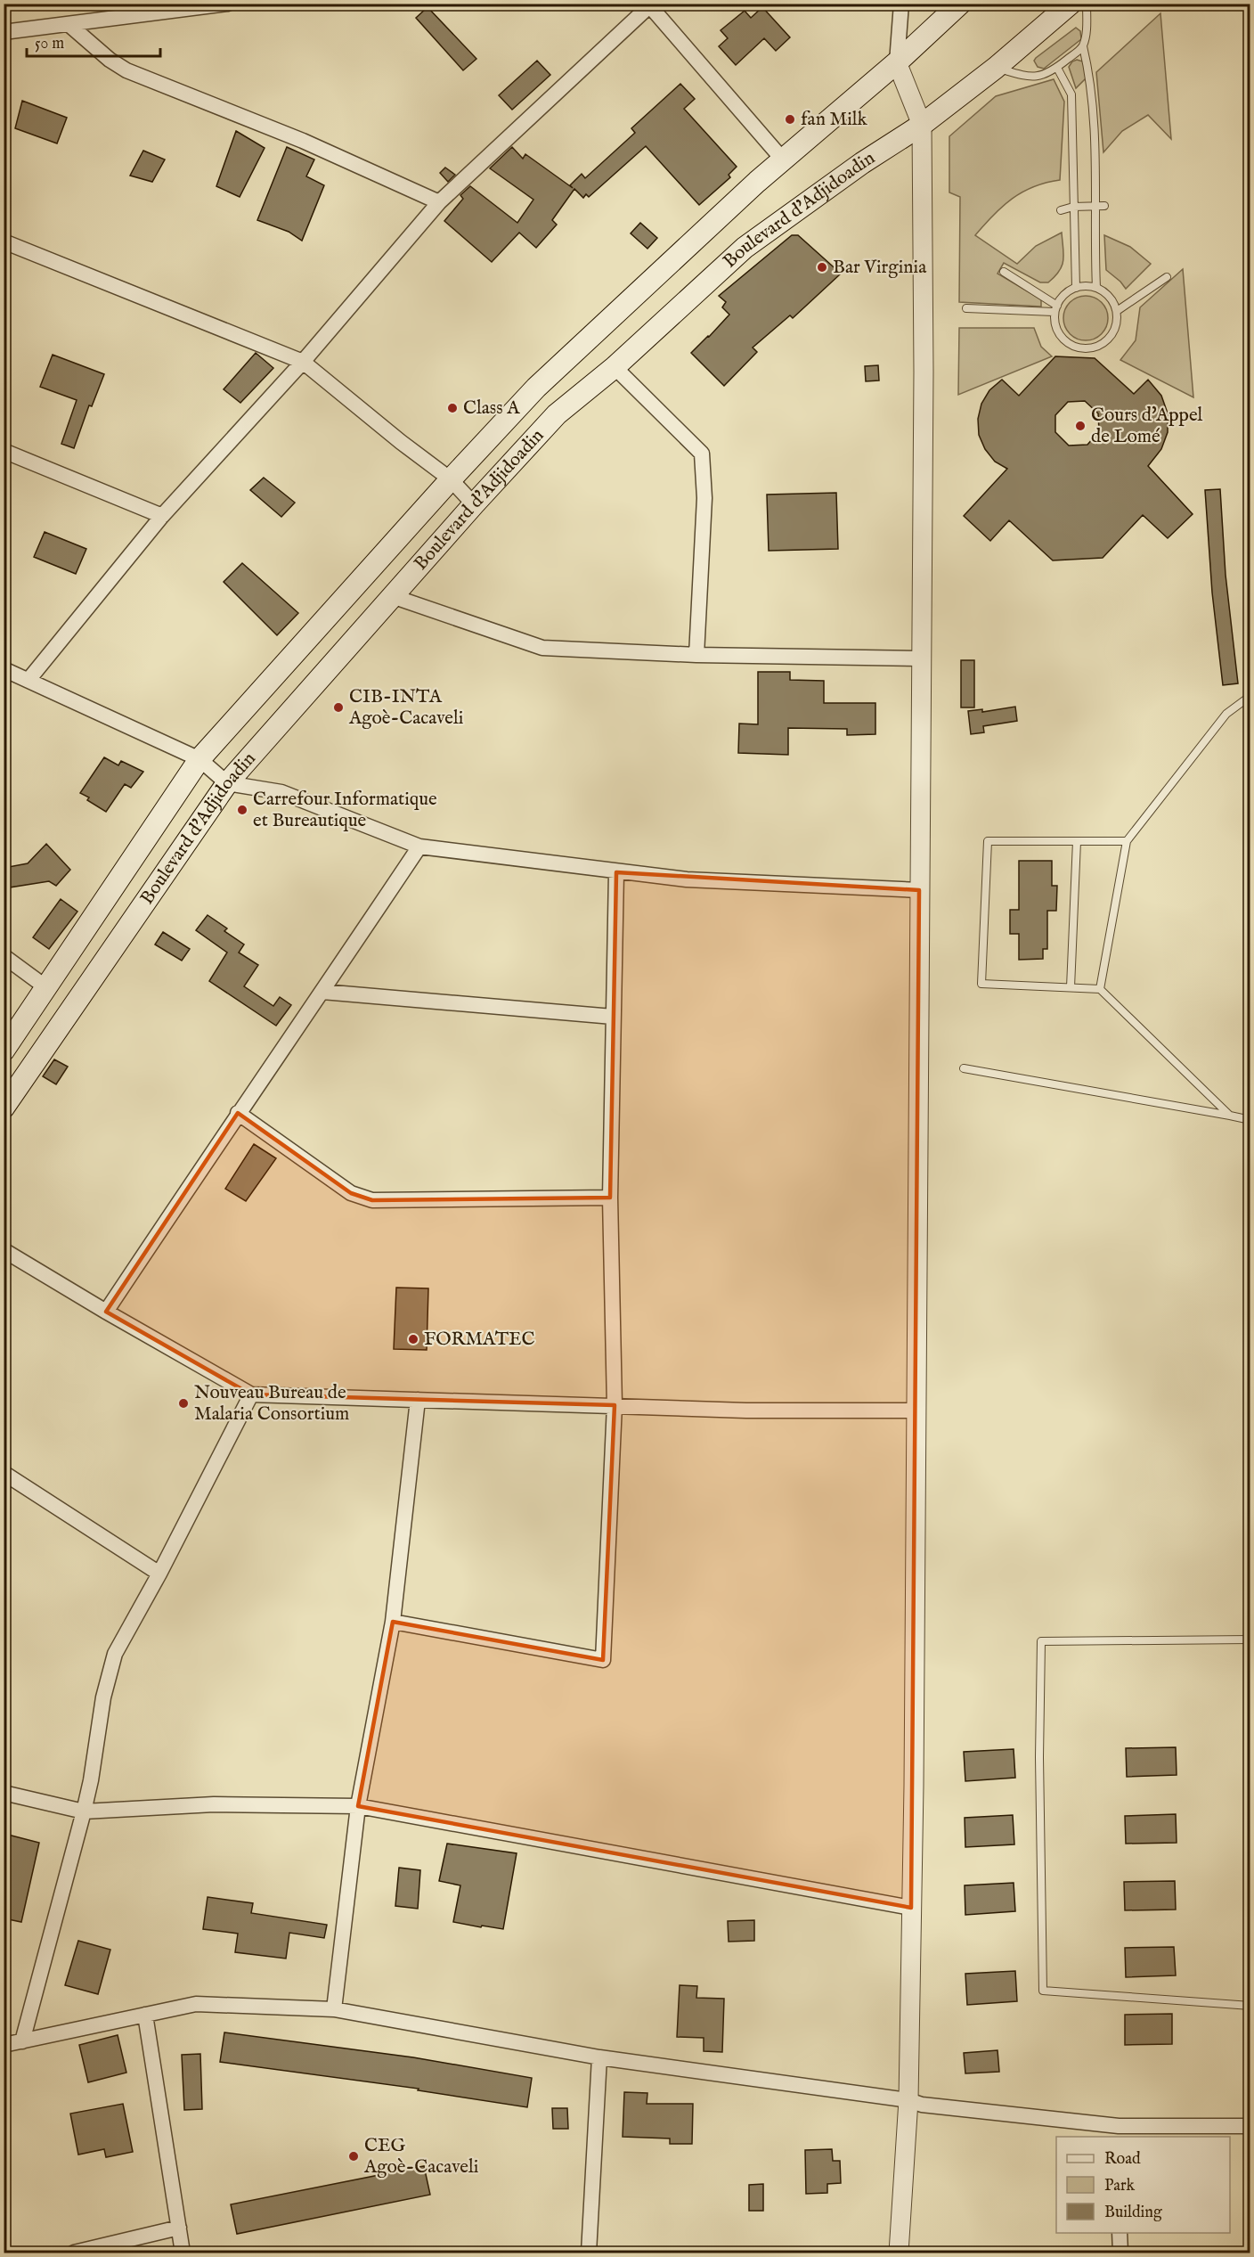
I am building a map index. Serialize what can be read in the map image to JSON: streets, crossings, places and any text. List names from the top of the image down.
{
  "streets": {
    "main road": ["Boulevard d'Adjidoadin"]
  },
  "places": [
    "fan Milk",
    "Bar Virginia",
    "Class A",
    "Cours d'Appel de Lomé",
    "CIB-INTA Agoè-Cacaveli",
    "Carrefour Informatique et Bureautique",
    "FORMATEC",
    "Nouveau Bureau de Malaria Consortium",
    "CEG Agoè-Cacaveli"
  ],
  "legend": ["Road", "Park", "Building"],
  "scale_bar": "50 m"
}
